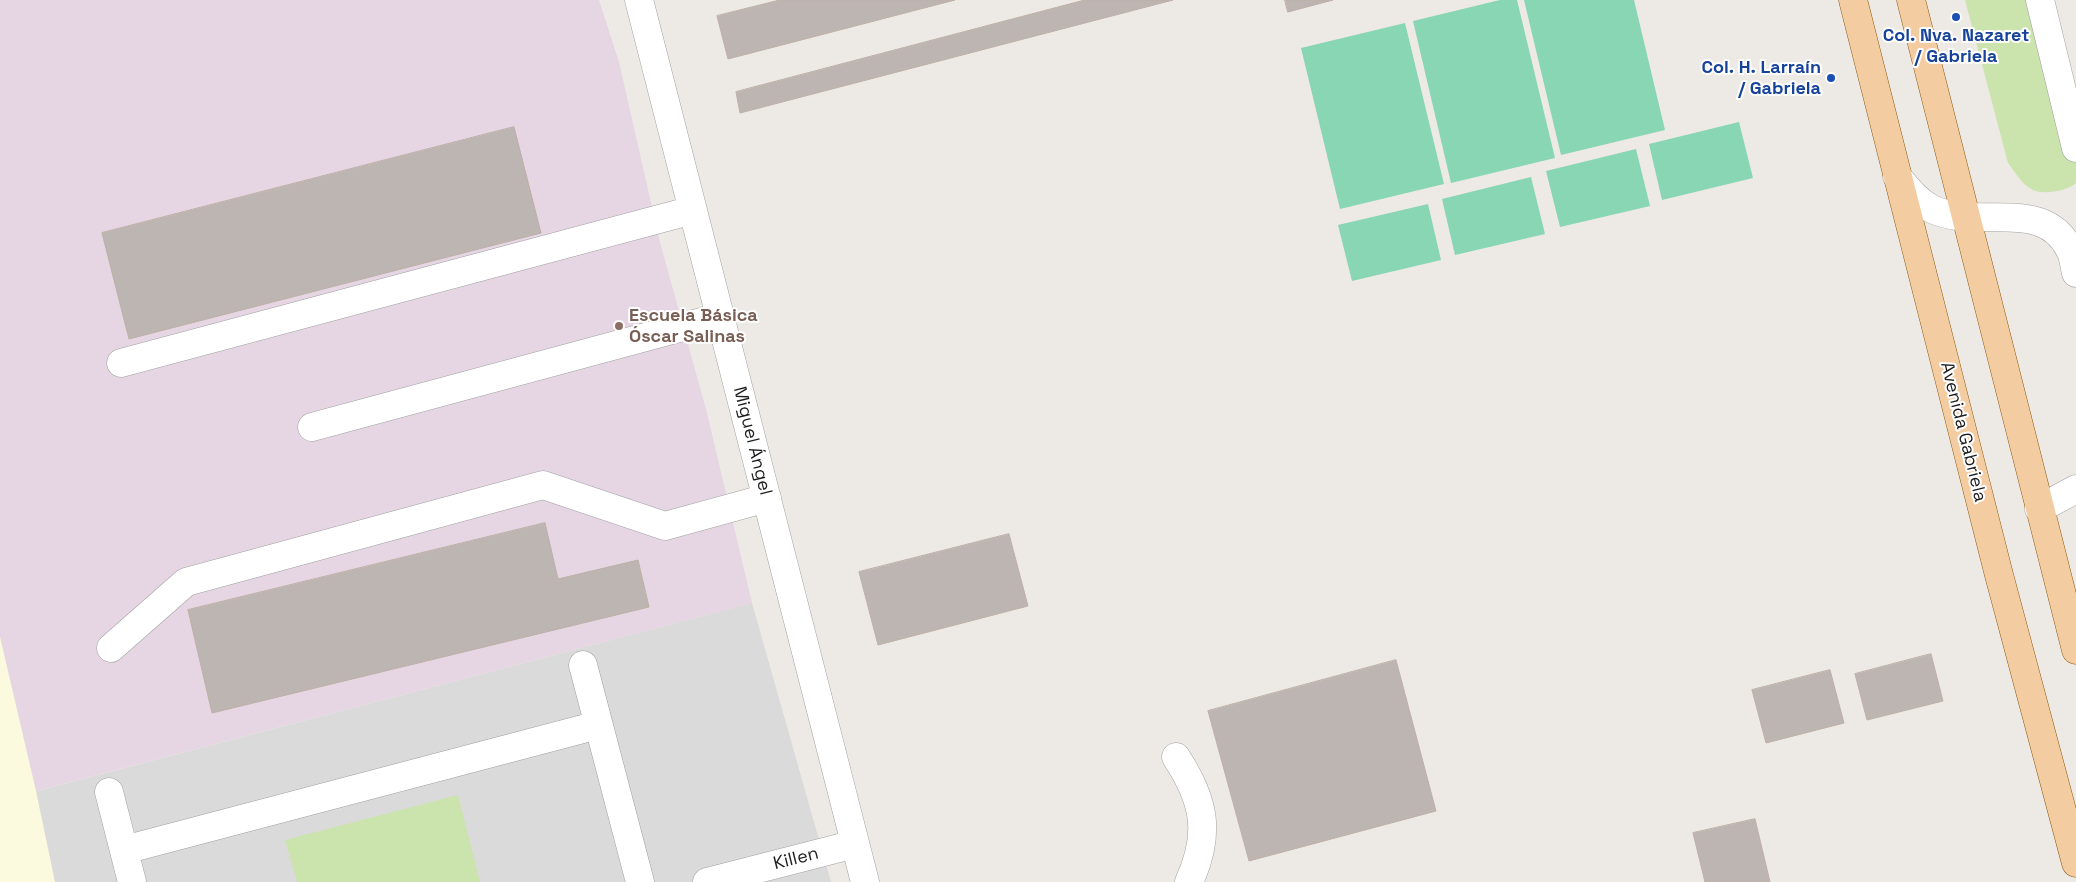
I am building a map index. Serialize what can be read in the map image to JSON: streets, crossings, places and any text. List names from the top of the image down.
{
  "streets": {
    "main road": ["Avenida Gabriela"],
    "street": ["Miguel Ángel", "Killen"]
  },
  "crossings": [
    ["Miguel Ángel", "Killen"]
  ],
  "places": ["Col. Nva. Nazaret / Gabriela", "Col. H. Larraín / Gabriela", "Escuela Básica Óscar Salinas"]
}
